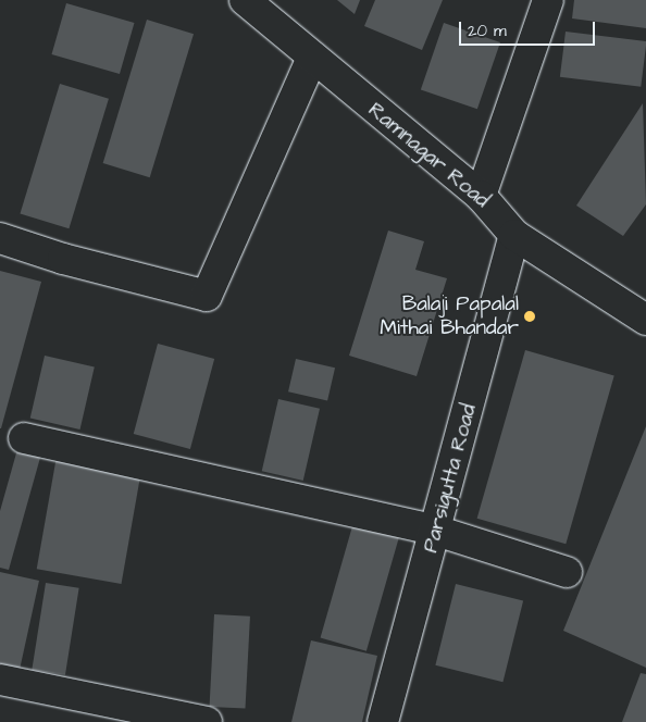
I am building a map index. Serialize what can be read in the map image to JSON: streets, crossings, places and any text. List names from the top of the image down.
{
  "streets": {
    "street": ["Ramnagar Road", "Parsigutta Road"]
  },
  "crossings": [
    ["Ramnagar Road", "Parsigutta Road"]
  ],
  "places": ["Balaji Papalal Mithai Bhandar"],
  "scale_bar": "20 m"
}
